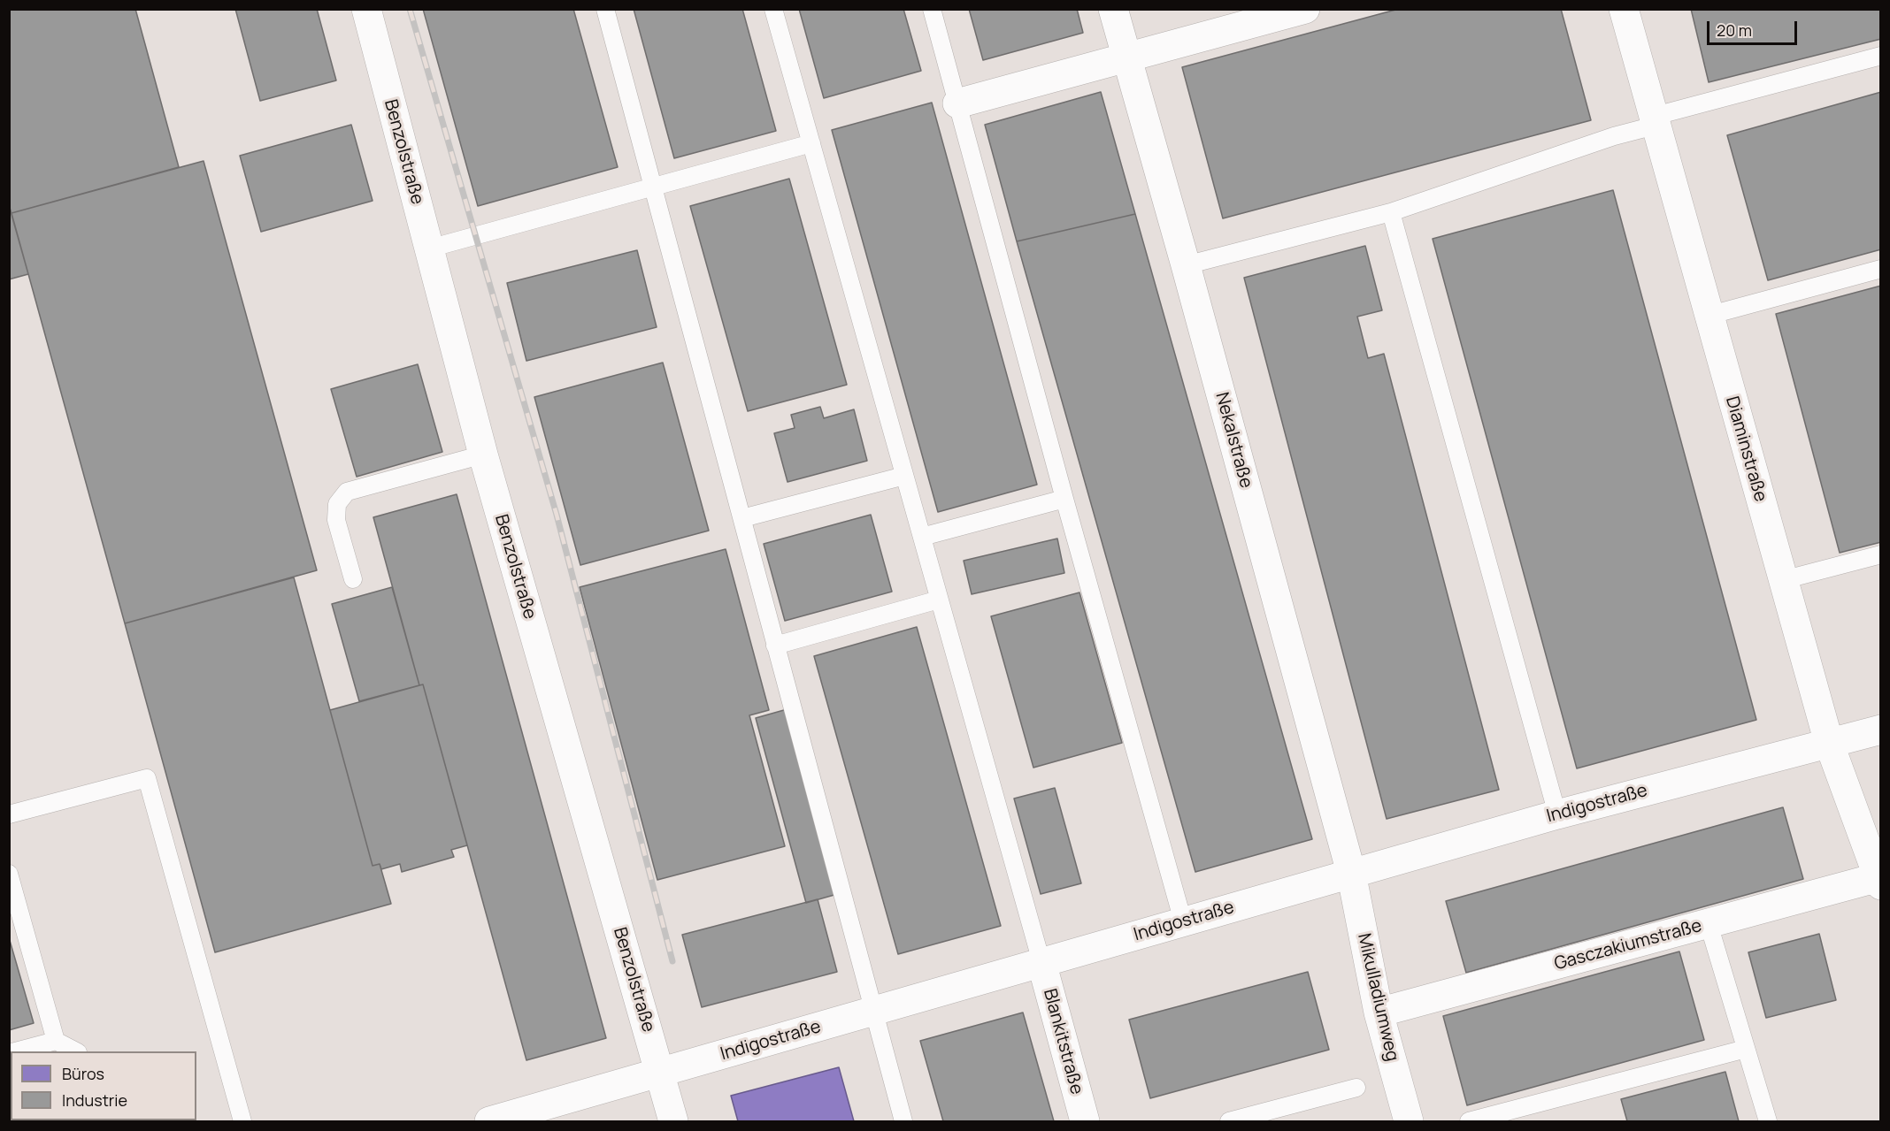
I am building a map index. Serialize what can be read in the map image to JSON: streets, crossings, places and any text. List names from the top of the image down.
{
  "streets": {
    "street": [
      "Benzolstraße",
      "Nekalstraße",
      "Diaminstraße",
      "Indigostraße",
      "Gasczakiumstraße",
      "Mikulladiumweg",
      "Blankitstraße"
    ]
  },
  "crossings": [
    ["Benzolstraße", "Indigostraße"],
    ["Nekalstraße", "Indigostraße"],
    ["Nekalstraße", "Mikulladiumweg"],
    ["Diaminstraße", "Indigostraße"],
    ["Diaminstraße", "Gasczakiumstraße"],
    ["Indigostraße", "Mikulladiumweg"],
    ["Indigostraße", "Blankitstraße"],
    ["Gasczakiumstraße", "Mikulladiumweg"]
  ],
  "legend": ["Büros", "Industrie"],
  "scale_bar": "20 m"
}
